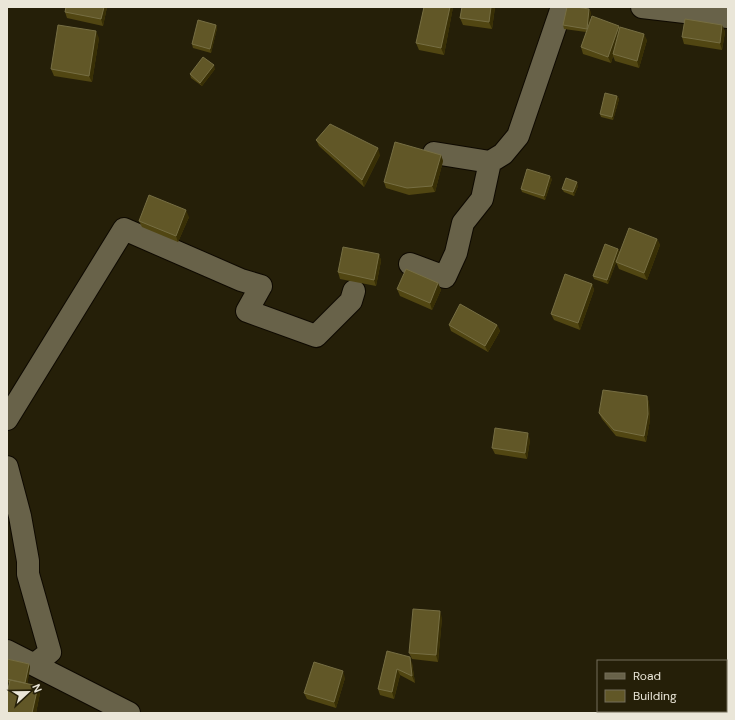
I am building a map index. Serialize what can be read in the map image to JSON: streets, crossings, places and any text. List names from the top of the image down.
{
  "legend": ["Road", "Building"],
  "north": "right"
}
